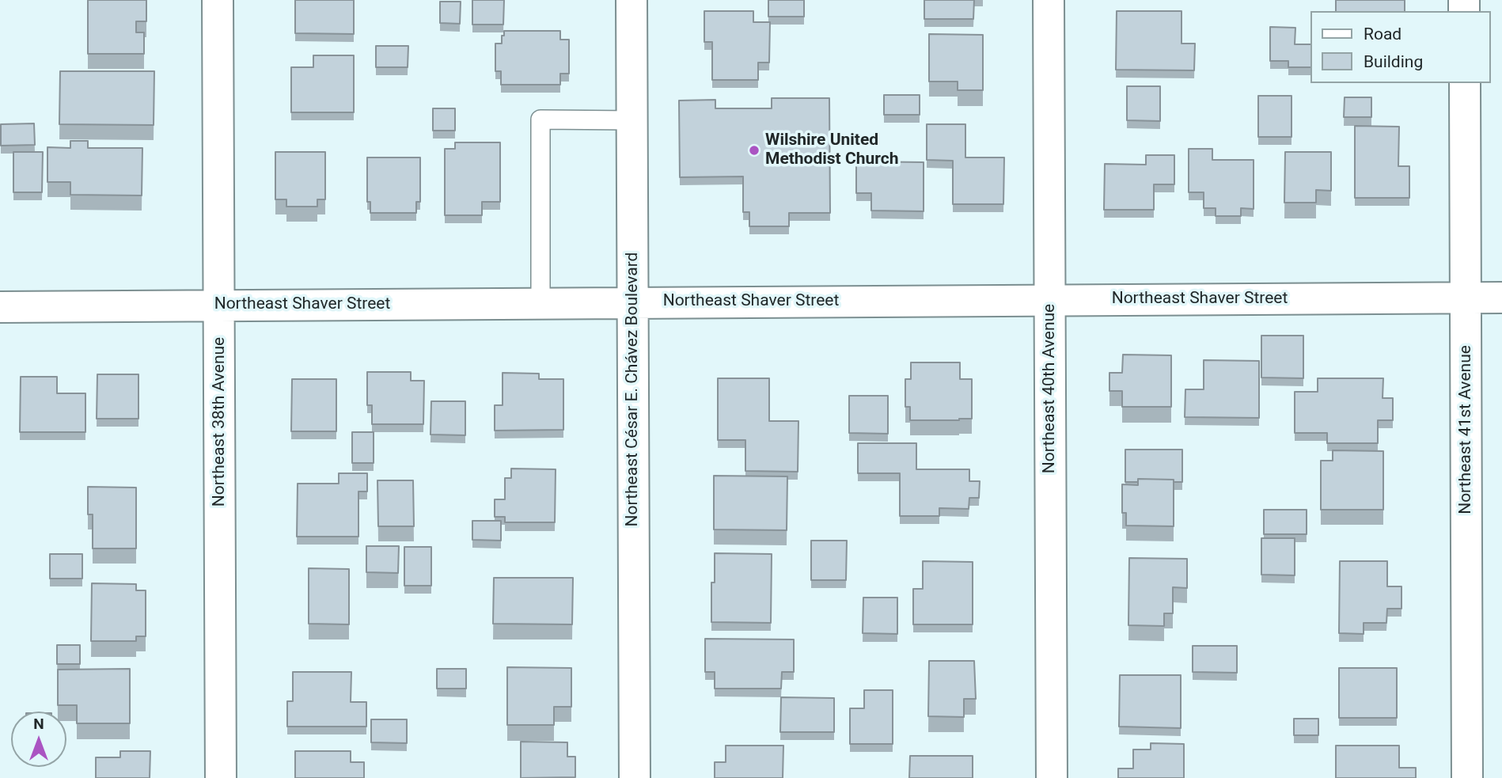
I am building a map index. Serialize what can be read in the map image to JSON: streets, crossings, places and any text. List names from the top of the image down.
{
  "streets": {
    "street": [
      "Northeast Shaver Street",
      "Northeast 40th Avenue",
      "Northeast César E. Chávez Boulevard",
      "Northeast 38th Avenue",
      "Northeast 41st Avenue"
    ]
  },
  "crossings": [
    ["Northeast Shaver Street", "Northeast 40th Avenue"],
    ["Northeast Shaver Street", "Northeast César E. Chávez Boulevard"],
    ["Northeast Shaver Street", "Northeast 38th Avenue"],
    ["Northeast Shaver Street", "Northeast 41st Avenue"]
  ],
  "places": ["Wilshire United Methodist Church"],
  "legend": ["Road", "Building"],
  "north": "top"
}
